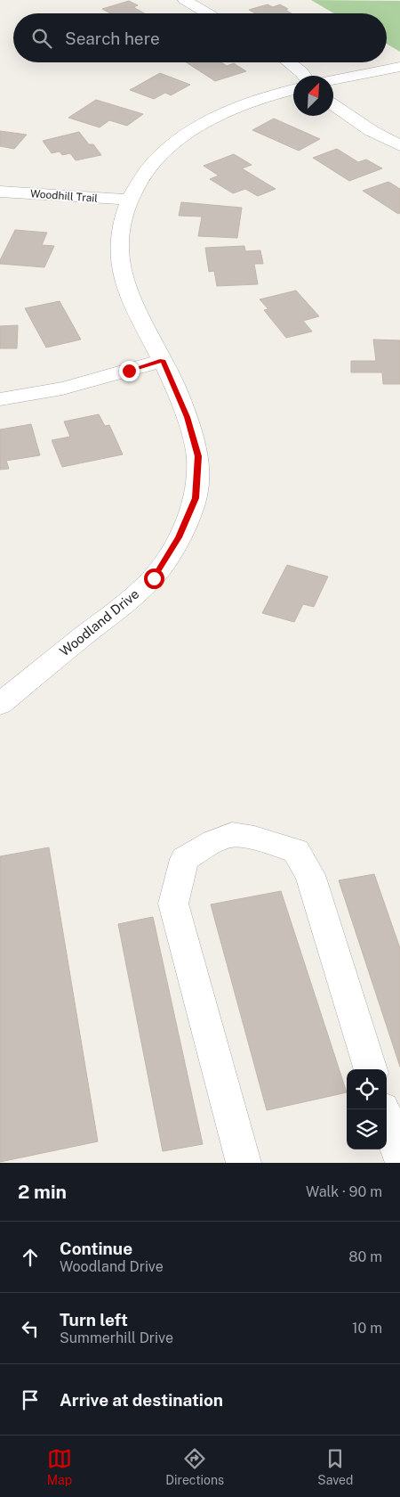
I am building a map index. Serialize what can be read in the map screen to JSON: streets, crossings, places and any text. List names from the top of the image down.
{
  "streets": {
    "street": ["Woodhill Trail", "Woodland Drive"]
  },
  "crossings": [
    ["Woodhill Trail", "Woodland Drive"]
  ],
  "north": "top right",
  "page": {
    "search": "Search here",
    "heading": ["2 min", "Walk · 90 m"],
    "list": [
      ["Continue", "Woodland Drive", "80 m"],
      ["Turn left", "Summerhill Drive", "10 m"],
      "Arrive at destination"
    ],
    "nav": ["Map", "Directions", "Saved"]
  }
}
